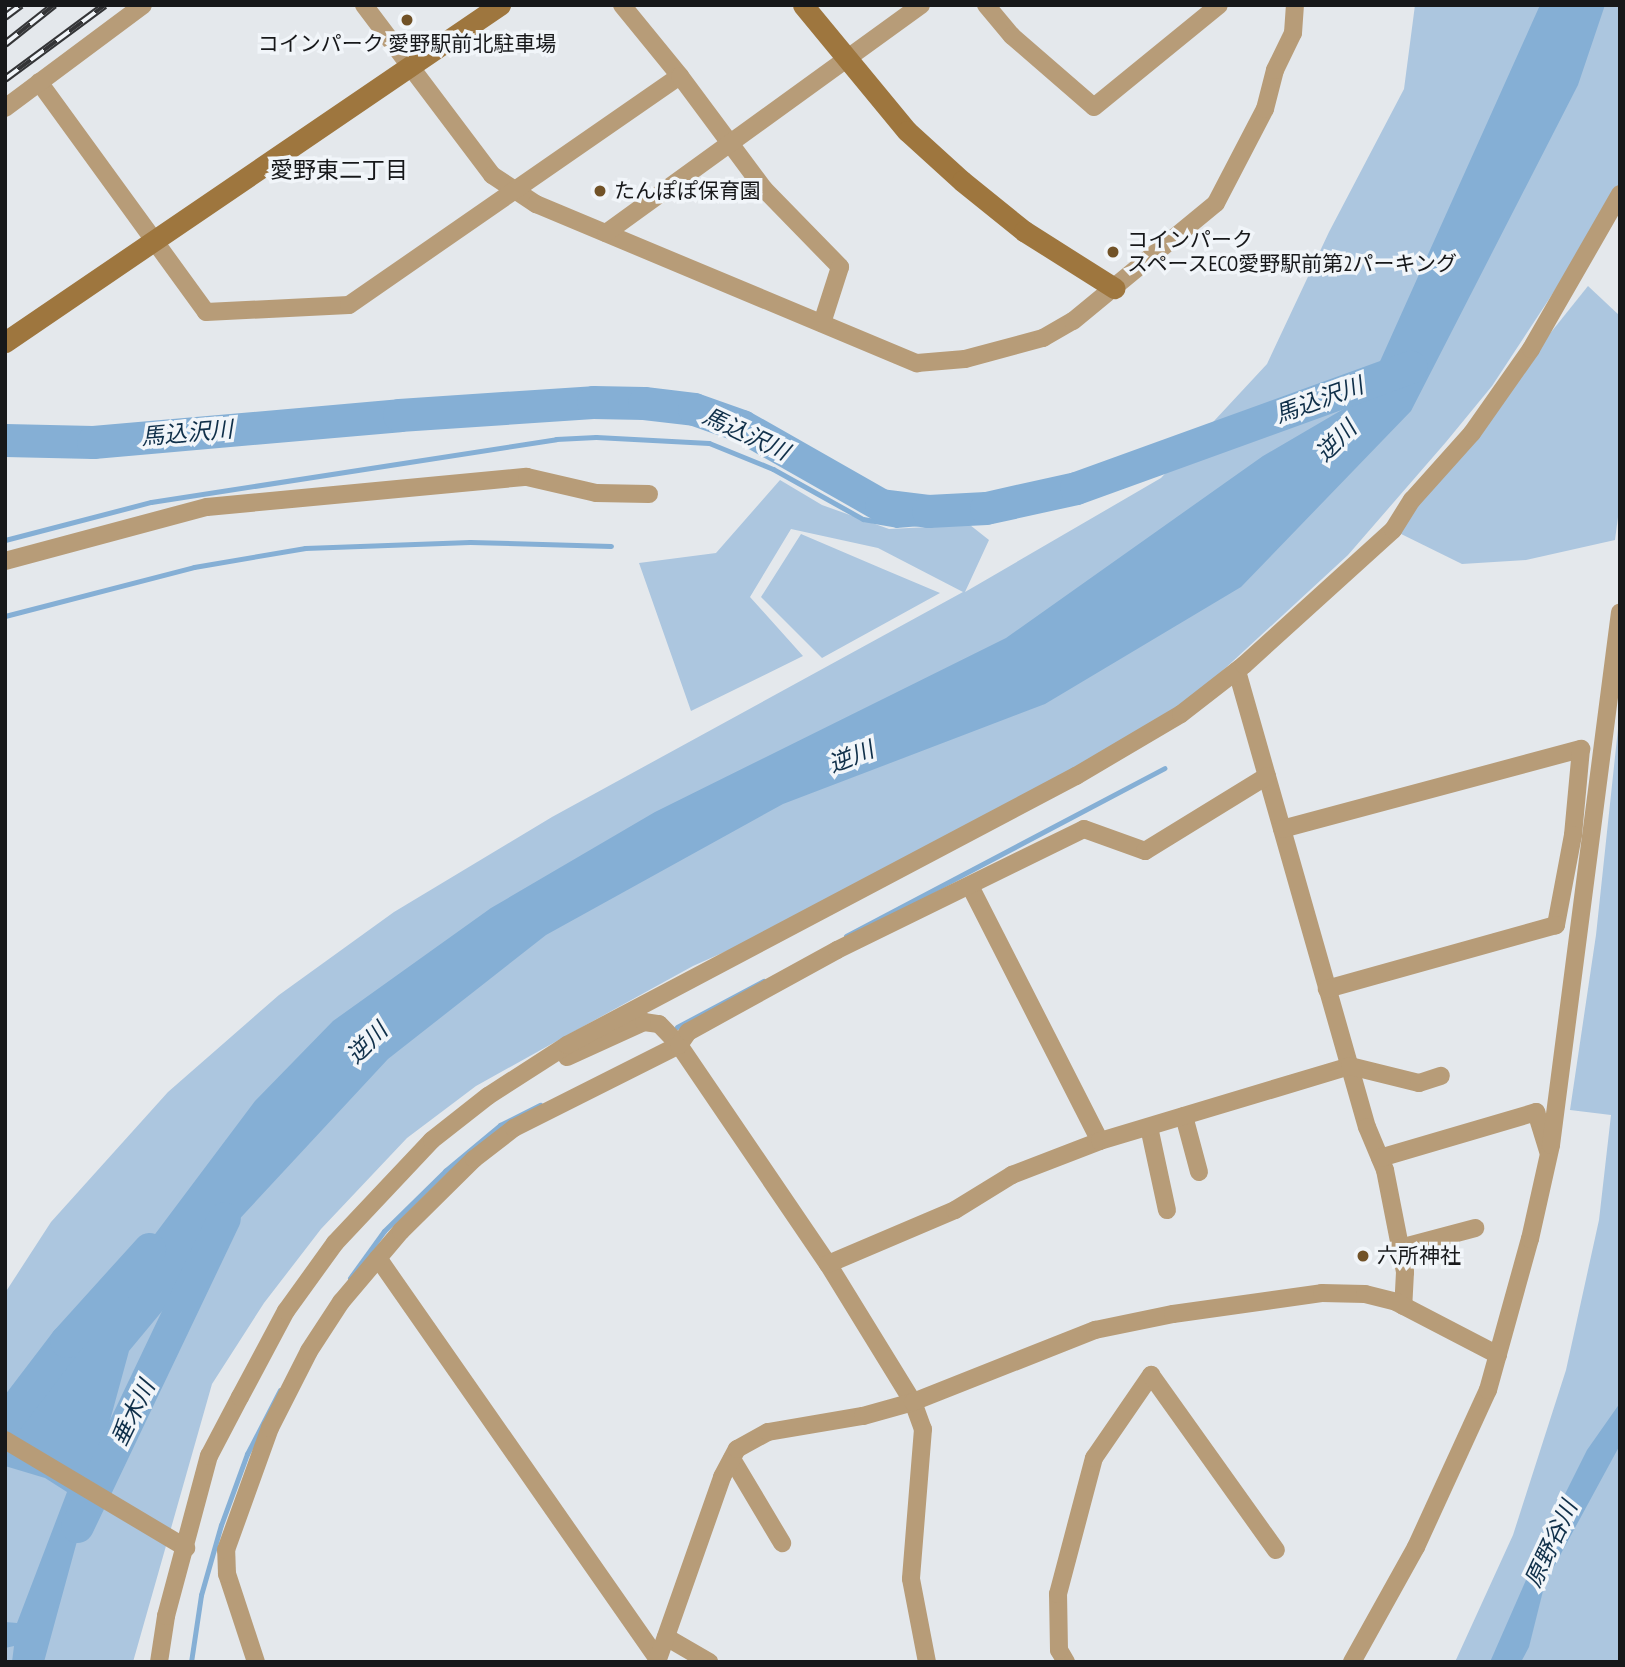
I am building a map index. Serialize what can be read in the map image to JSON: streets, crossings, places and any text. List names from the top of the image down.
{
  "districts": ["愛野東二丁目"],
  "water": [
    "馬込沢川",
    "逆川",
    "垂木川",
    "原野谷川"
  ],
  "places": [
    "コインパーク 愛野駅前北駐車場",
    "たんぽぽ保育園",
    "コインパーク スペースECO愛野駅前第2パーキング",
    "六所神社"
  ]
}
